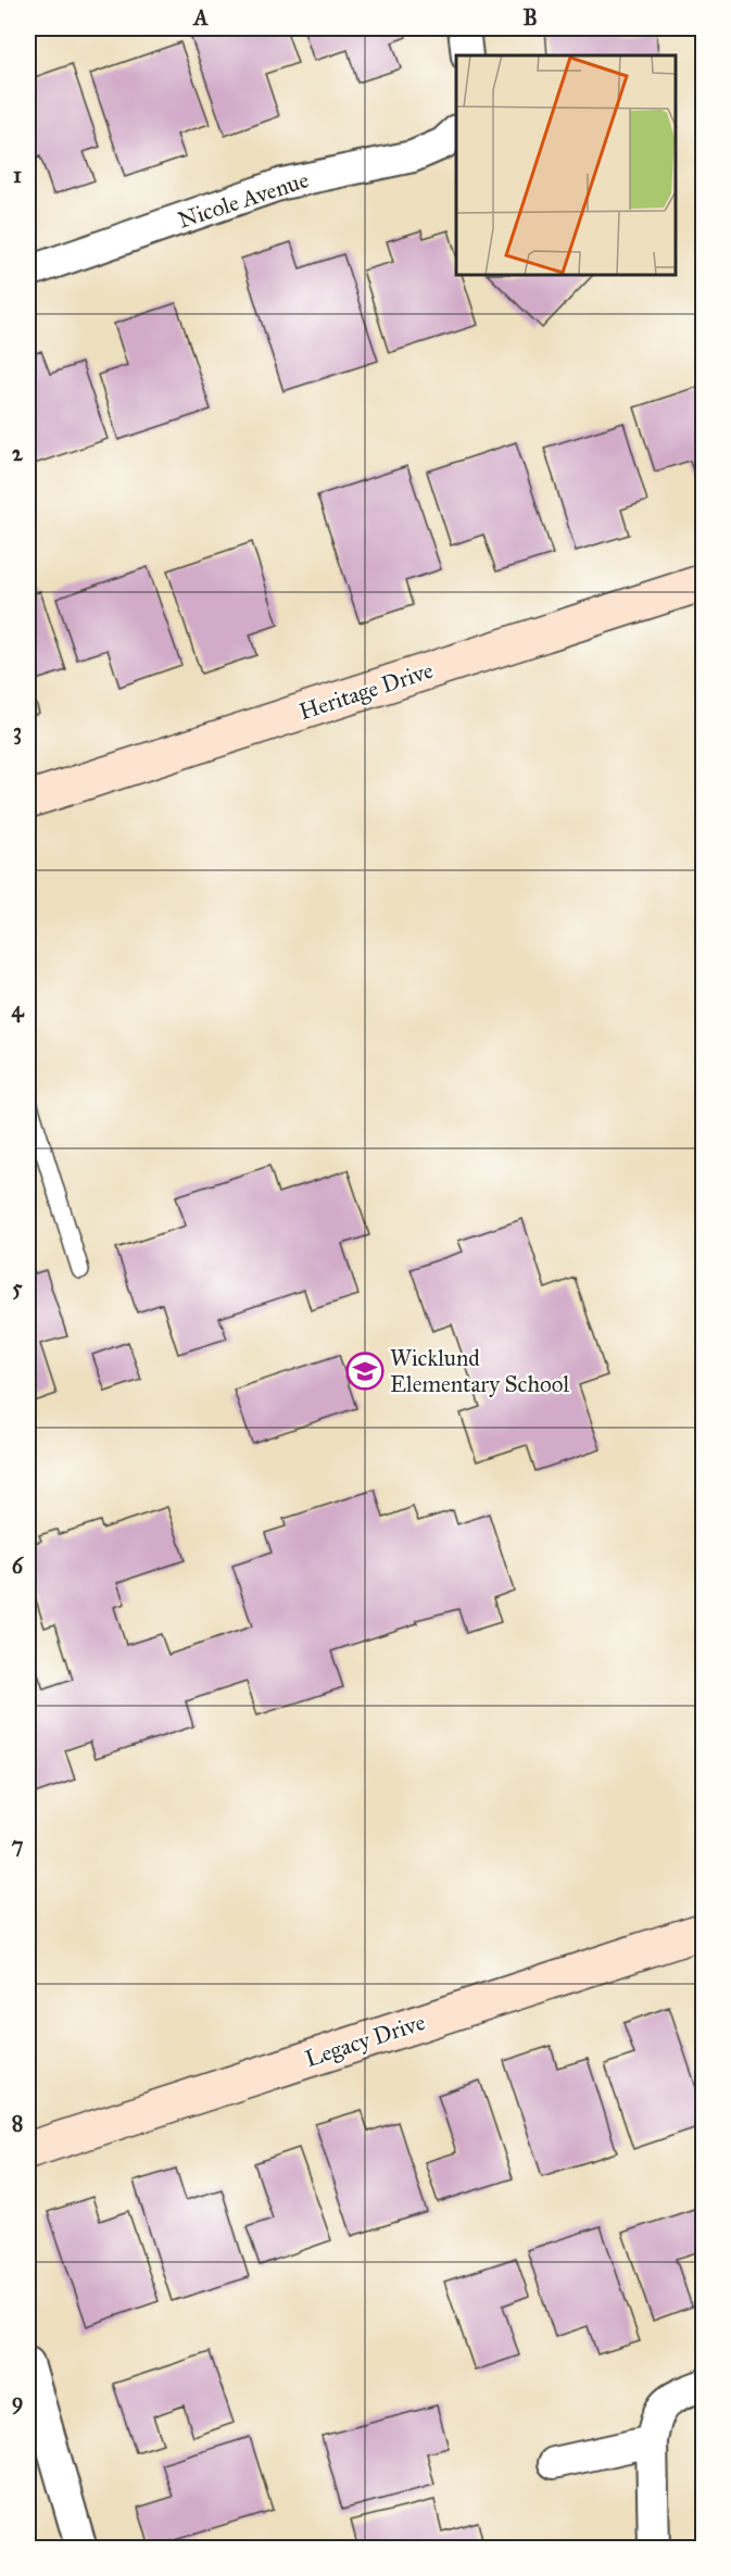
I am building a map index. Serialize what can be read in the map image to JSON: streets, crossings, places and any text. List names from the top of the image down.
{
  "streets": {
    "street": ["Nicole Avenue", "Heritage Drive", "Legacy Drive"]
  },
  "places": {
    "school or university": ["Wicklund Elementary School"]
  },
  "grid": {
    "columns": ["A", "B"],
    "rows": [
      "1",
      "2",
      "3",
      "4",
      "5",
      "6",
      "7",
      "8",
      "9"
    ]
  }
}
